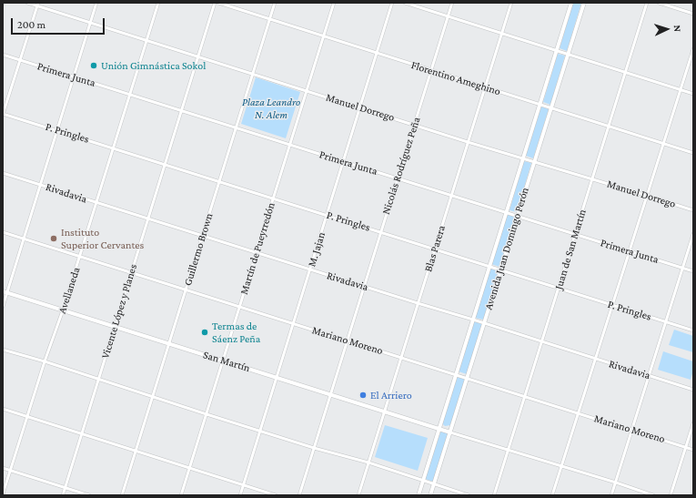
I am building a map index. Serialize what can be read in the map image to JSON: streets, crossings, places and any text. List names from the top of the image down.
{
  "streets": {
    "main road": ["Avenida Juan Domingo Perón", "San Martín"],
    "street": [
      "Primera Junta",
      "Florentino Ameghino",
      "Manuel Dorrego",
      "P. Pringles",
      "Nicolás Rodríguez Peña",
      "Rivadavia",
      "Martín de Pueyrredón",
      "Blas Parera",
      "Guillermo Brown",
      "M. Jajan",
      "Juan de San Martín",
      "Avellaneda",
      "Vicente López y Planes",
      "Mariano Moreno"
    ]
  },
  "crossings": [
    ["Primera Junta", "Nicolás Rodríguez Peña"],
    ["Primera Junta", "Martín de Pueyrredón"],
    ["Primera Junta", "Blas Parera"],
    ["Primera Junta", "Avenida Juan Domingo Perón"],
    ["Primera Junta", "Guillermo Brown"],
    ["Primera Junta", "M. Jajan"],
    ["Primera Junta", "Juan de San Martín"],
    ["Primera Junta", "Avellaneda"],
    ["Primera Junta", "Vicente López y Planes"],
    ["Florentino Ameghino", "Nicolás Rodríguez Peña"],
    ["Florentino Ameghino", "Martín de Pueyrredón"],
    ["Florentino Ameghino", "Blas Parera"],
    ["Florentino Ameghino", "Avenida Juan Domingo Perón"],
    ["Florentino Ameghino", "Guillermo Brown"],
    ["Florentino Ameghino", "M. Jajan"],
    ["Florentino Ameghino", "Juan de San Martín"],
    ["Manuel Dorrego", "Nicolás Rodríguez Peña"],
    ["Manuel Dorrego", "Martín de Pueyrredón"],
    ["Manuel Dorrego", "Blas Parera"],
    ["Manuel Dorrego", "Avenida Juan Domingo Perón"],
    ["Manuel Dorrego", "Guillermo Brown"],
    ["Manuel Dorrego", "M. Jajan"],
    ["Manuel Dorrego", "Juan de San Martín"],
    ["Manuel Dorrego", "Avellaneda"],
    ["Manuel Dorrego", "Vicente López y Planes"],
    ["P. Pringles", "Nicolás Rodríguez Peña"],
    ["P. Pringles", "Martín de Pueyrredón"],
    ["P. Pringles", "Blas Parera"],
    ["P. Pringles", "Avenida Juan Domingo Perón"],
    ["P. Pringles", "Guillermo Brown"],
    ["P. Pringles", "M. Jajan"],
    ["P. Pringles", "Juan de San Martín"],
    ["P. Pringles", "Avellaneda"],
    ["P. Pringles", "Vicente López y Planes"],
    ["Nicolás Rodríguez Peña", "Rivadavia"],
    ["Nicolás Rodríguez Peña", "Mariano Moreno"],
    ["Nicolás Rodríguez Peña", "San Martín"],
    ["Rivadavia", "Martín de Pueyrredón"],
    ["Rivadavia", "Blas Parera"],
    ["Rivadavia", "Avenida Juan Domingo Perón"],
    ["Rivadavia", "Guillermo Brown"],
    ["Rivadavia", "M. Jajan"],
    ["Rivadavia", "Juan de San Martín"],
    ["Rivadavia", "Avellaneda"],
    ["Rivadavia", "Vicente López y Planes"],
    ["Martín de Pueyrredón", "Mariano Moreno"],
    ["Martín de Pueyrredón", "San Martín"],
    ["Blas Parera", "Mariano Moreno"],
    ["Blas Parera", "San Martín"],
    ["Avenida Juan Domingo Perón", "Mariano Moreno"],
    ["Avenida Juan Domingo Perón", "San Martín"],
    ["Guillermo Brown", "Mariano Moreno"],
    ["Guillermo Brown", "San Martín"],
    ["M. Jajan", "Mariano Moreno"],
    ["M. Jajan", "San Martín"],
    ["Juan de San Martín", "Mariano Moreno"],
    ["Avellaneda", "Mariano Moreno"],
    ["Avellaneda", "San Martín"],
    ["Vicente López y Planes", "Mariano Moreno"],
    ["Vicente López y Planes", "San Martín"]
  ],
  "parks": ["Plaza Leandro N. Alem"],
  "places": [
    "Unión Gimnástica Sokol",
    "Instituto Superior Cervantes",
    "Termas de Sáenz Peña",
    "El Arriero"
  ],
  "scale_bar": "200 m",
  "north": "right"
}
